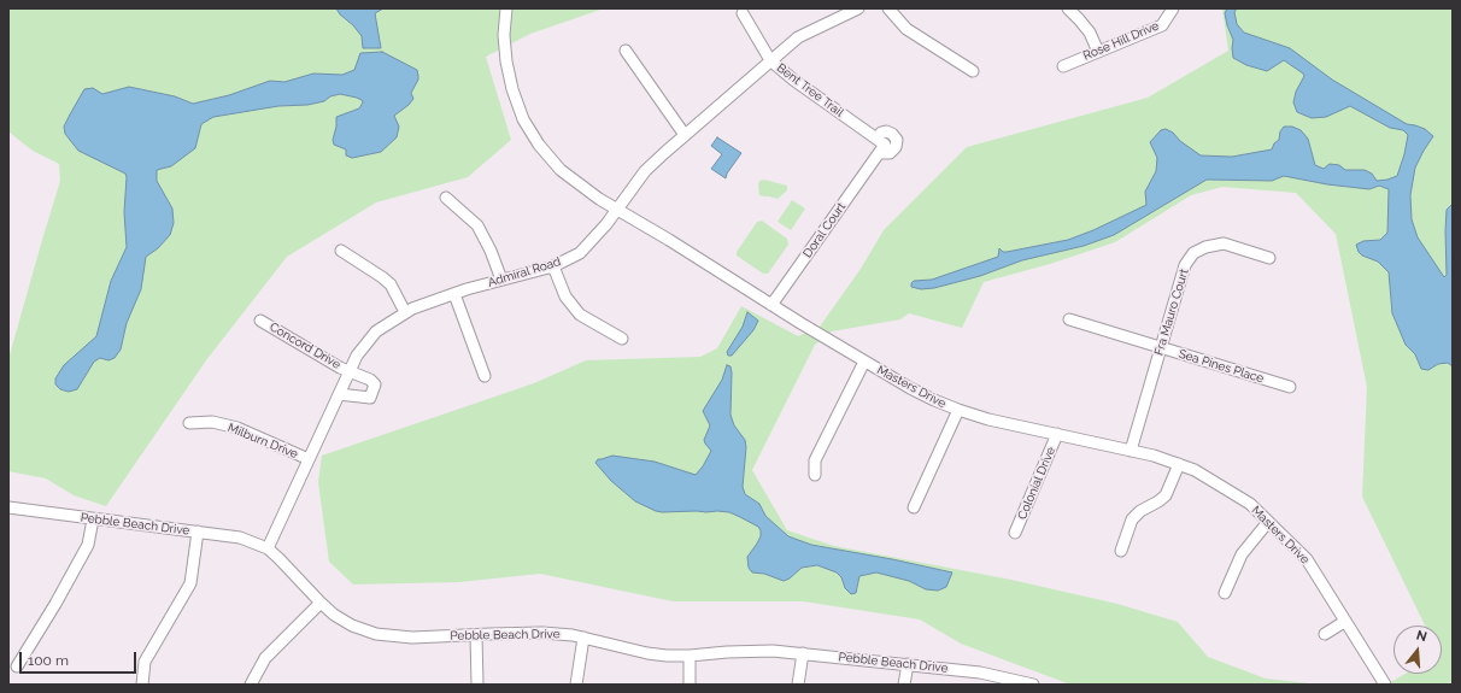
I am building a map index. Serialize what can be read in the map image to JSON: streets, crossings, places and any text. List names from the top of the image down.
{
  "streets": {
    "street": [
      "Rose Hill Drive",
      "Bent Tree Trail",
      "Doral Court",
      "Admiral Road",
      "Fra Mauro Court",
      "Concord Drive",
      "Sea Pines Place",
      "Masters Drive",
      "Milburn Drive",
      "Colonial Drive",
      "Pebble Beach Drive"
    ]
  },
  "crossings": [
    ["Bent Tree Trail", "Doral Court"],
    ["Bent Tree Trail", "Admiral Road"],
    ["Doral Court", "Masters Drive"],
    ["Admiral Road", "Concord Drive"],
    ["Admiral Road", "Masters Drive"],
    ["Admiral Road", "Milburn Drive"],
    ["Admiral Road", "Pebble Beach Drive"],
    ["Fra Mauro Court", "Sea Pines Place"],
    ["Fra Mauro Court", "Masters Drive"],
    ["Masters Drive", "Colonial Drive"]
  ],
  "scale_bar": "100 m",
  "north": "top"
}
